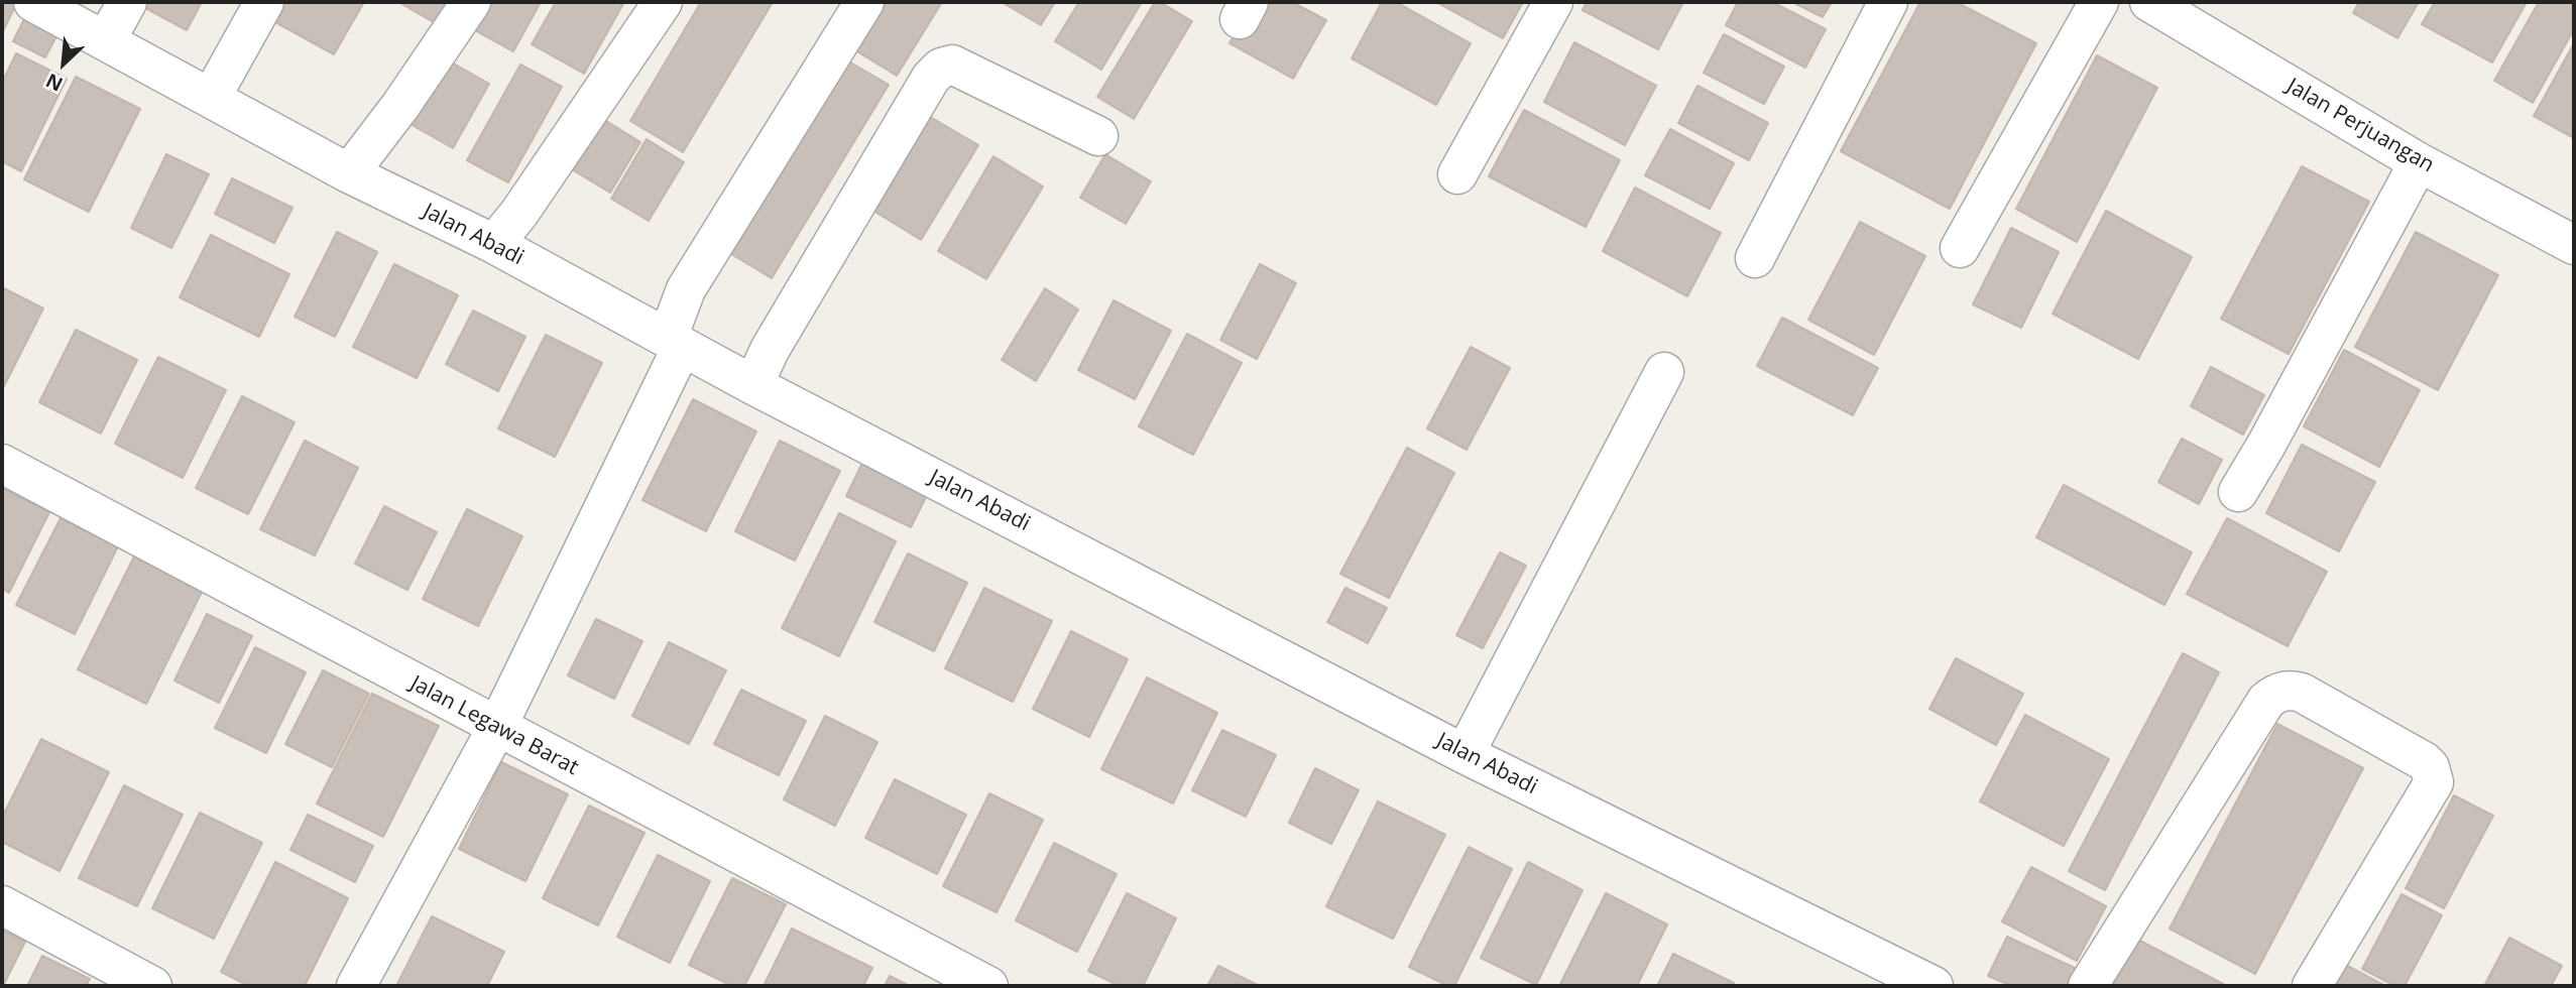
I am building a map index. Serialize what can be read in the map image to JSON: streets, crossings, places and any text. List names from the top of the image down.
{
  "streets": {
    "street": ["Jalan Perjuangan", "Jalan Abadi", "Jalan Legawa Barat"]
  },
  "north": "bottom left"
}
